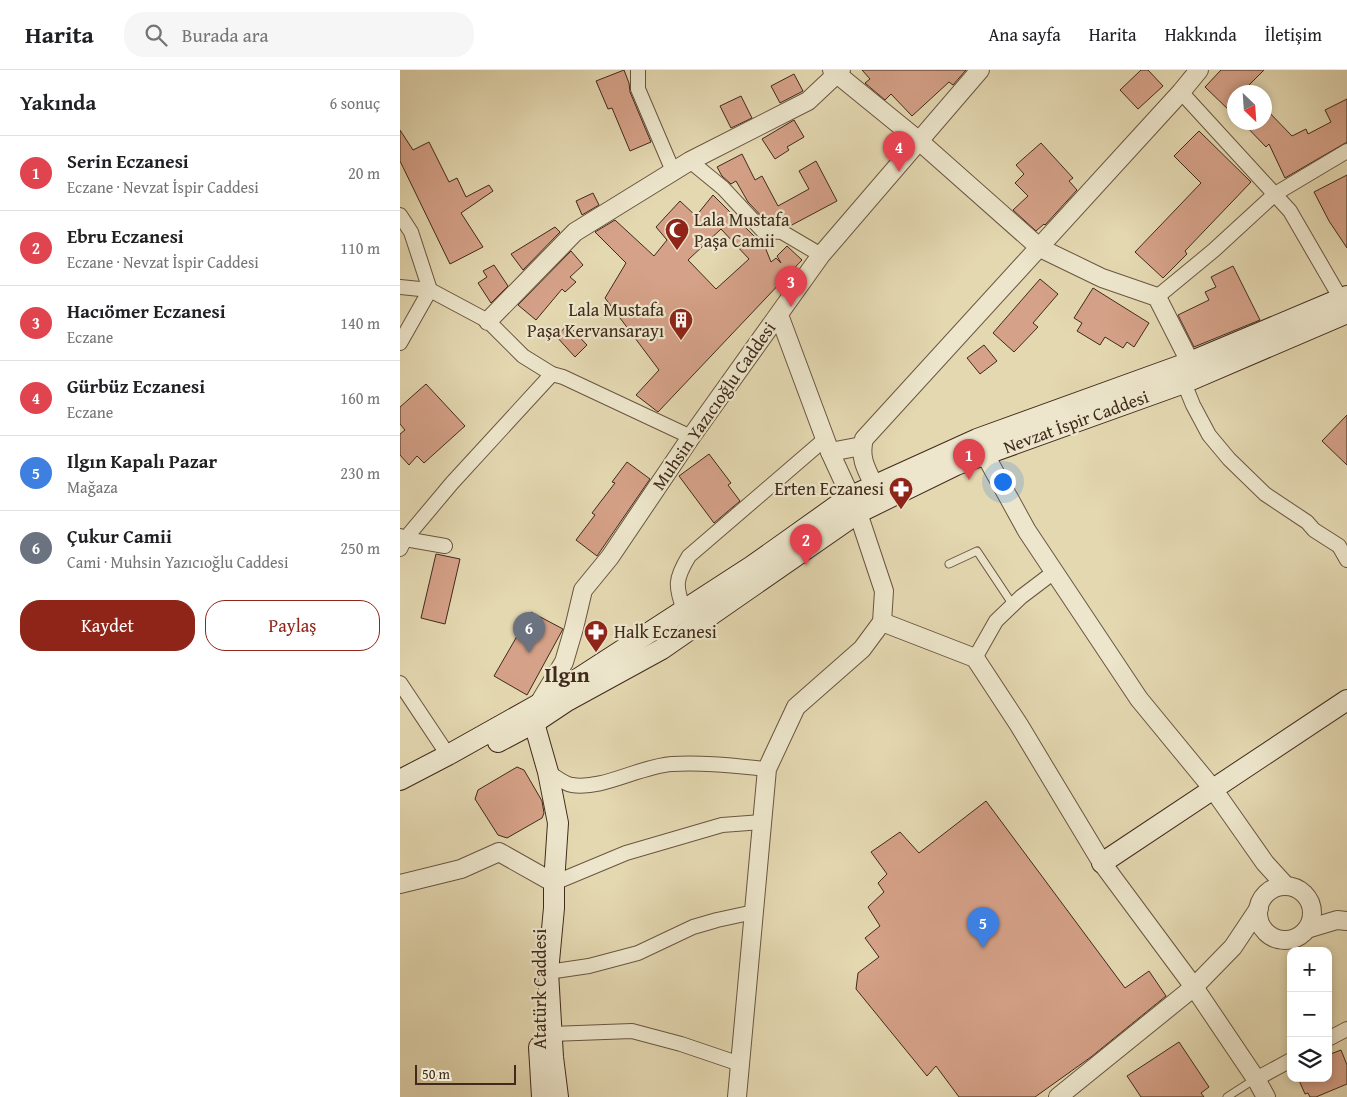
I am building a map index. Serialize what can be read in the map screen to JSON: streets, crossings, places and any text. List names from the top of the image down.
{
  "streets": {
    "main road": ["Nevzat İspir Caddesi", "Atatürk Caddesi"],
    "street": ["Muhsin Yazıcıoğlu Caddesi"]
  },
  "crossings": [
    ["Muhsin Yazıcıoğlu Caddesi", "Nevzat İspir Caddesi"],
    ["Muhsin Yazıcıoğlu Caddesi", "Atatürk Caddesi"],
    ["Nevzat İspir Caddesi", "Atatürk Caddesi"]
  ],
  "districts": ["Ilgın"],
  "places": {
    "mosque": ["Lala Mustafa Paşa Camii"],
    "building": ["Lala Mustafa Paşa Kervansarayı"],
    "pharmacy": ["Erten Eczanesi", "Halk Eczanesi"]
  },
  "scale_bar": "50 m",
  "north": "bottom right",
  "page": {
    "header": "Harita",
    "search": "Burada ara",
    "nav": [
      "Ana sayfa",
      "Harita",
      "Hakkında",
      "İletişim"
    ],
    "heading": ["Yakında", "6 sonuç"],
    "pins": [
      "4",
      "3",
      "1",
      "2",
      "6",
      "5"
    ],
    "list": [
      {
        "mark": "1",
        "name": "Serin Eczanesi",
        "note": "Eczane · Nevzat İspir Caddesi",
        "value": "20 m"
      },
      {
        "mark": "2",
        "name": "Ebru Eczanesi",
        "note": "Eczane · Nevzat İspir Caddesi",
        "value": "110 m"
      },
      {
        "mark": "3",
        "name": "Hacıömer Eczanesi",
        "note": "Eczane",
        "value": "140 m"
      },
      {
        "mark": "4",
        "name": "Gürbüz Eczanesi",
        "note": "Eczane",
        "value": "160 m"
      },
      {
        "mark": "5",
        "name": "Ilgın Kapalı Pazar",
        "note": "Mağaza",
        "value": "230 m"
      },
      {
        "mark": "6",
        "name": "Çukur Camii",
        "note": "Cami · Muhsin Yazıcıoğlu Caddesi",
        "value": "250 m"
      }
    ],
    "buttons": ["Kaydet", "Paylaş"],
    "map_buttons": ["+", "−"],
    "scale": "50 m"
  }
}
